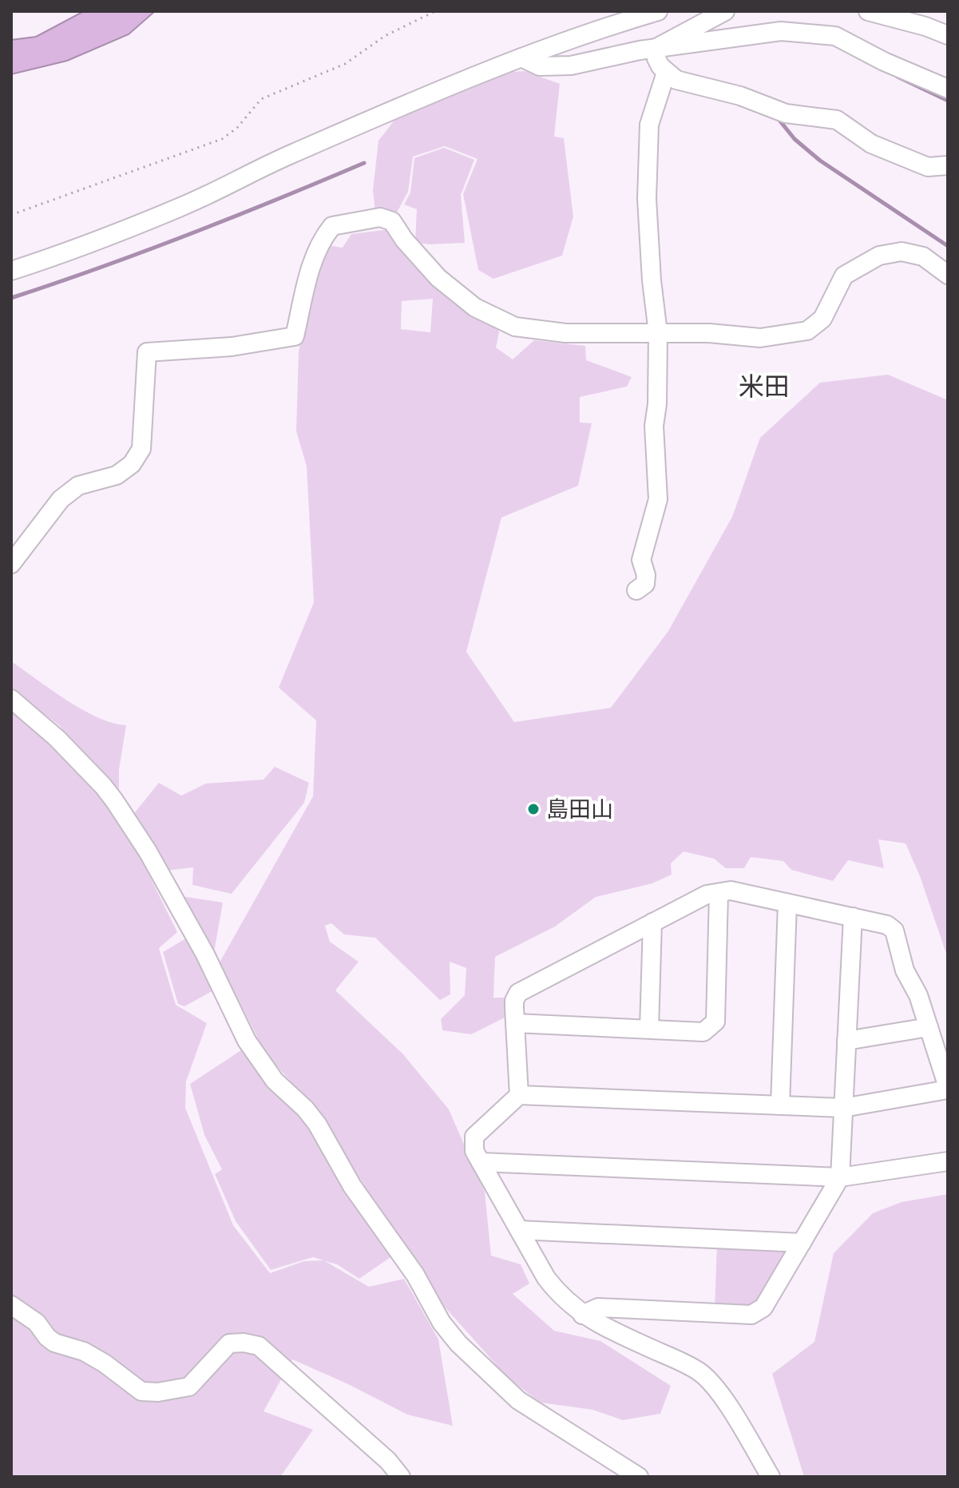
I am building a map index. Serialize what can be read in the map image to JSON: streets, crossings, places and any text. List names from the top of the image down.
{
  "districts": ["米田"],
  "places": ["島田山"]
}
